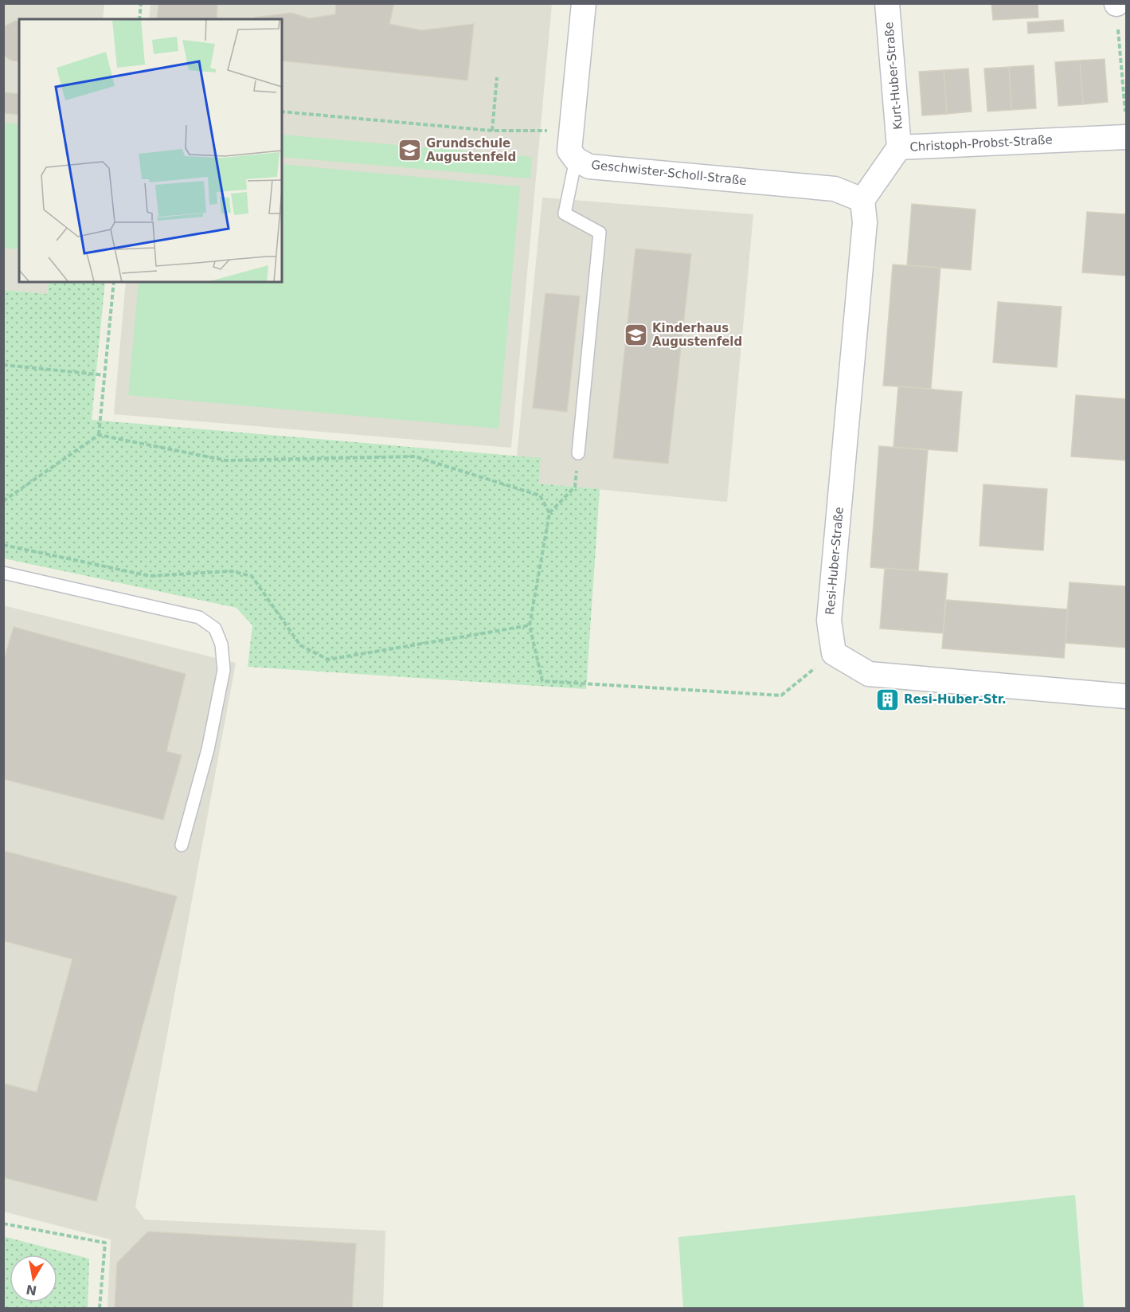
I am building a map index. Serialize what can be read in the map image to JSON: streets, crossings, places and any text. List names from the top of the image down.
{
  "streets": {
    "street": [
      "Kurt-Huber-Straße",
      "Christoph-Probst-Straße",
      "Geschwister-Scholl-Straße",
      "Resi-Huber-Straße"
    ]
  },
  "crossings": [
    ["Kurt-Huber-Straße", "Christoph-Probst-Straße"],
    ["Christoph-Probst-Straße", "Geschwister-Scholl-Straße"],
    ["Christoph-Probst-Straße", "Resi-Huber-Straße"],
    ["Geschwister-Scholl-Straße", "Resi-Huber-Straße"]
  ],
  "places": {
    "school or university": ["Grundschule Augustenfeld", "Kinderhaus Augustenfeld"],
    "building": ["Resi-Huber-Str."]
  },
  "north": "bottom"
}
